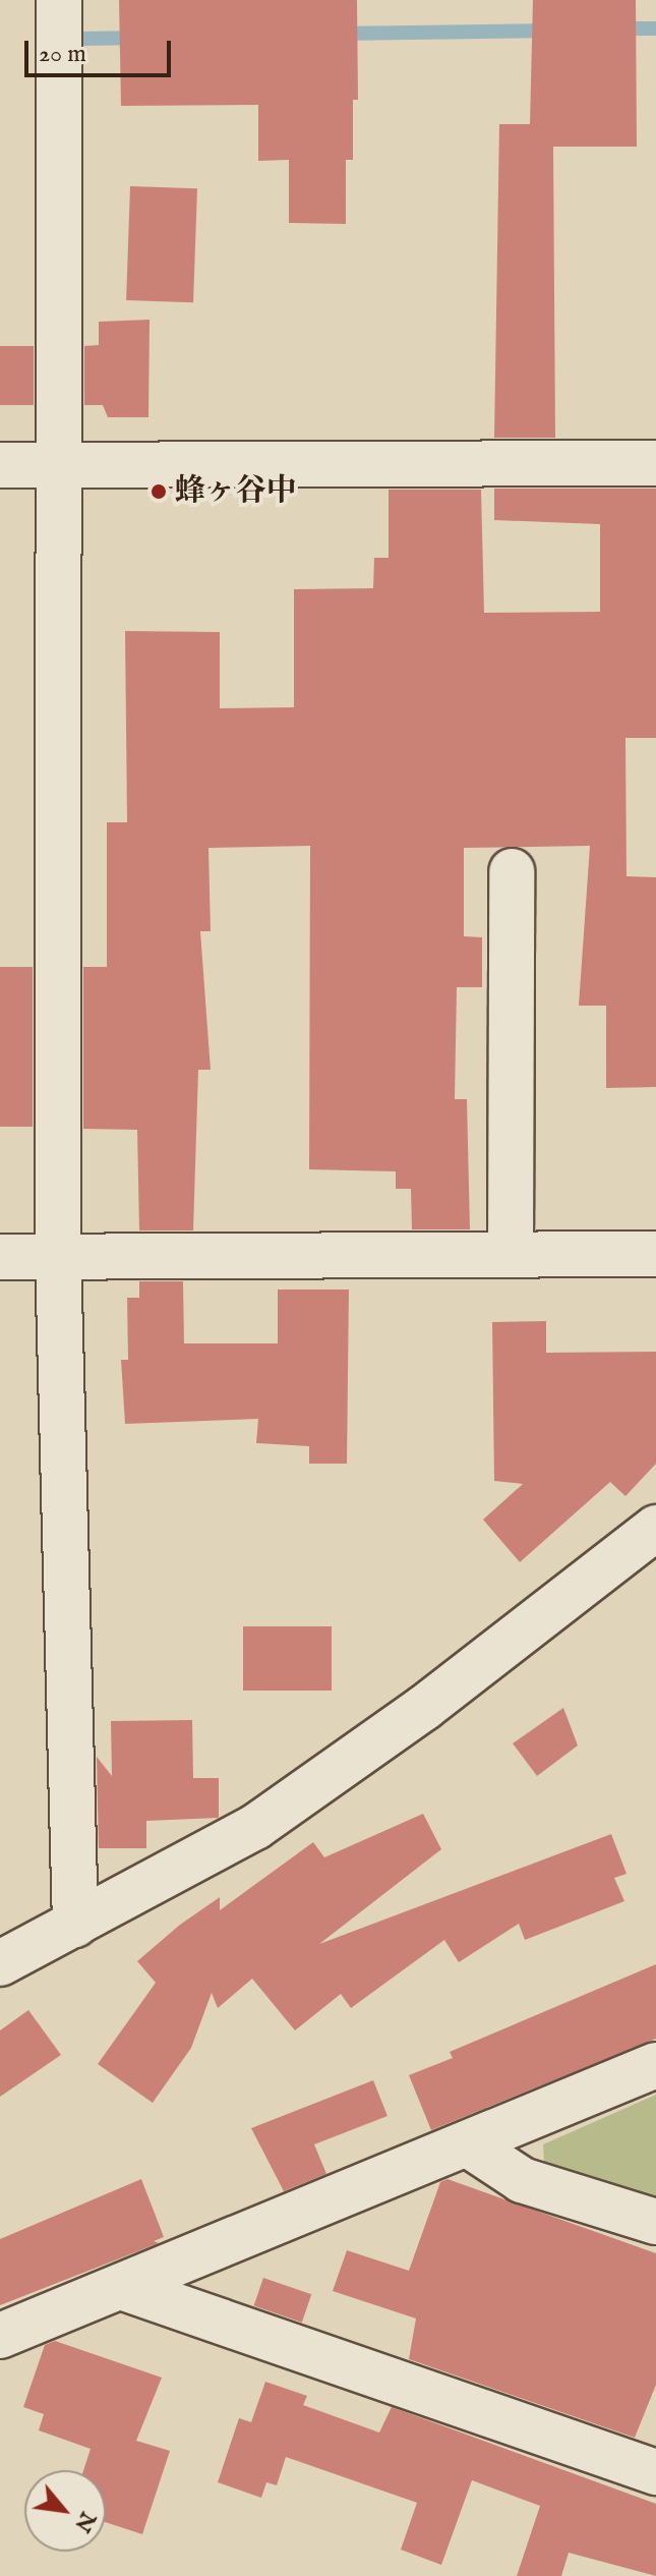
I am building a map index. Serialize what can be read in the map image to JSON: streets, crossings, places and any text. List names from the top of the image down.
{
  "places": ["蜂ヶ谷中"],
  "scale_bar": "20 m",
  "north": "bottom right"
}
